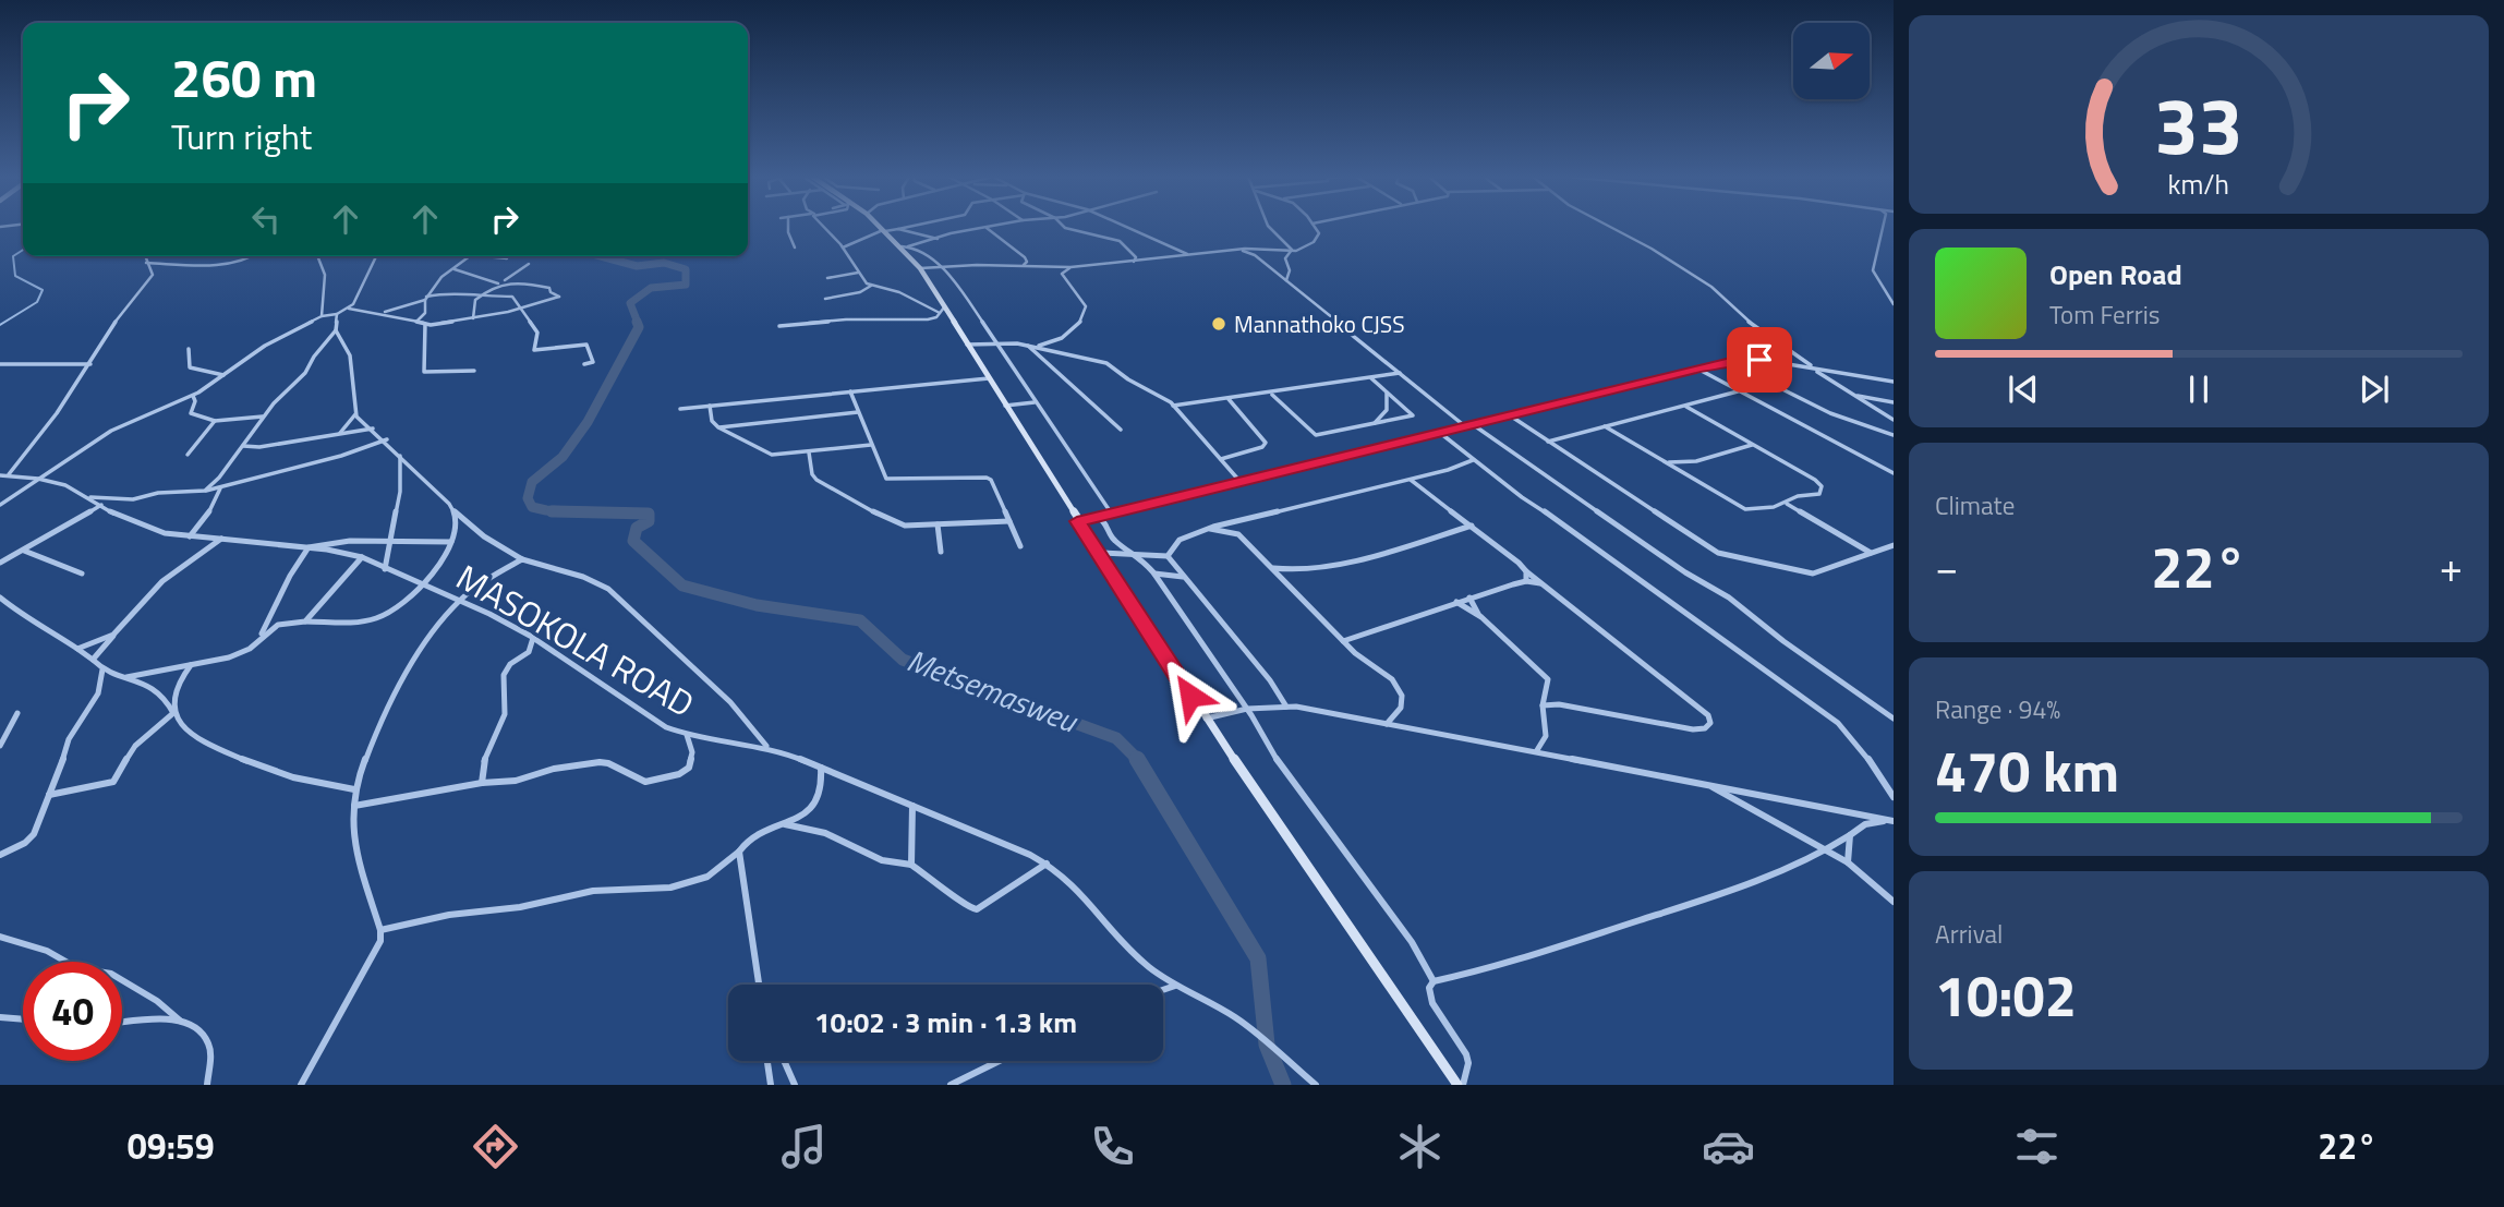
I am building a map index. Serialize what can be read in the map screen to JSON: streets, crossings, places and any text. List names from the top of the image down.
{
  "streets": {
    "street": ["MASOKOLA ROAD"]
  },
  "water": ["Metsemasweu"],
  "places": ["Mannathoko CJSS"],
  "north": "right",
  "page": {
    "turn": ["260 m", "Turn right"],
    "song": ["Open Road", "Tom Ferris"],
    "tile": [
      "Climate",
      ["Range · 94%", "470 km"],
      ["Arrival", "10:02"]
    ],
    "heat": ["−", "22°", "+"],
    "limit": "40",
    "trip": "10:02 · 3 min · 1.3 km",
    "tabs": ["09:59", "22°"],
    "gauge": ["33", "km/h"]
  }
}
